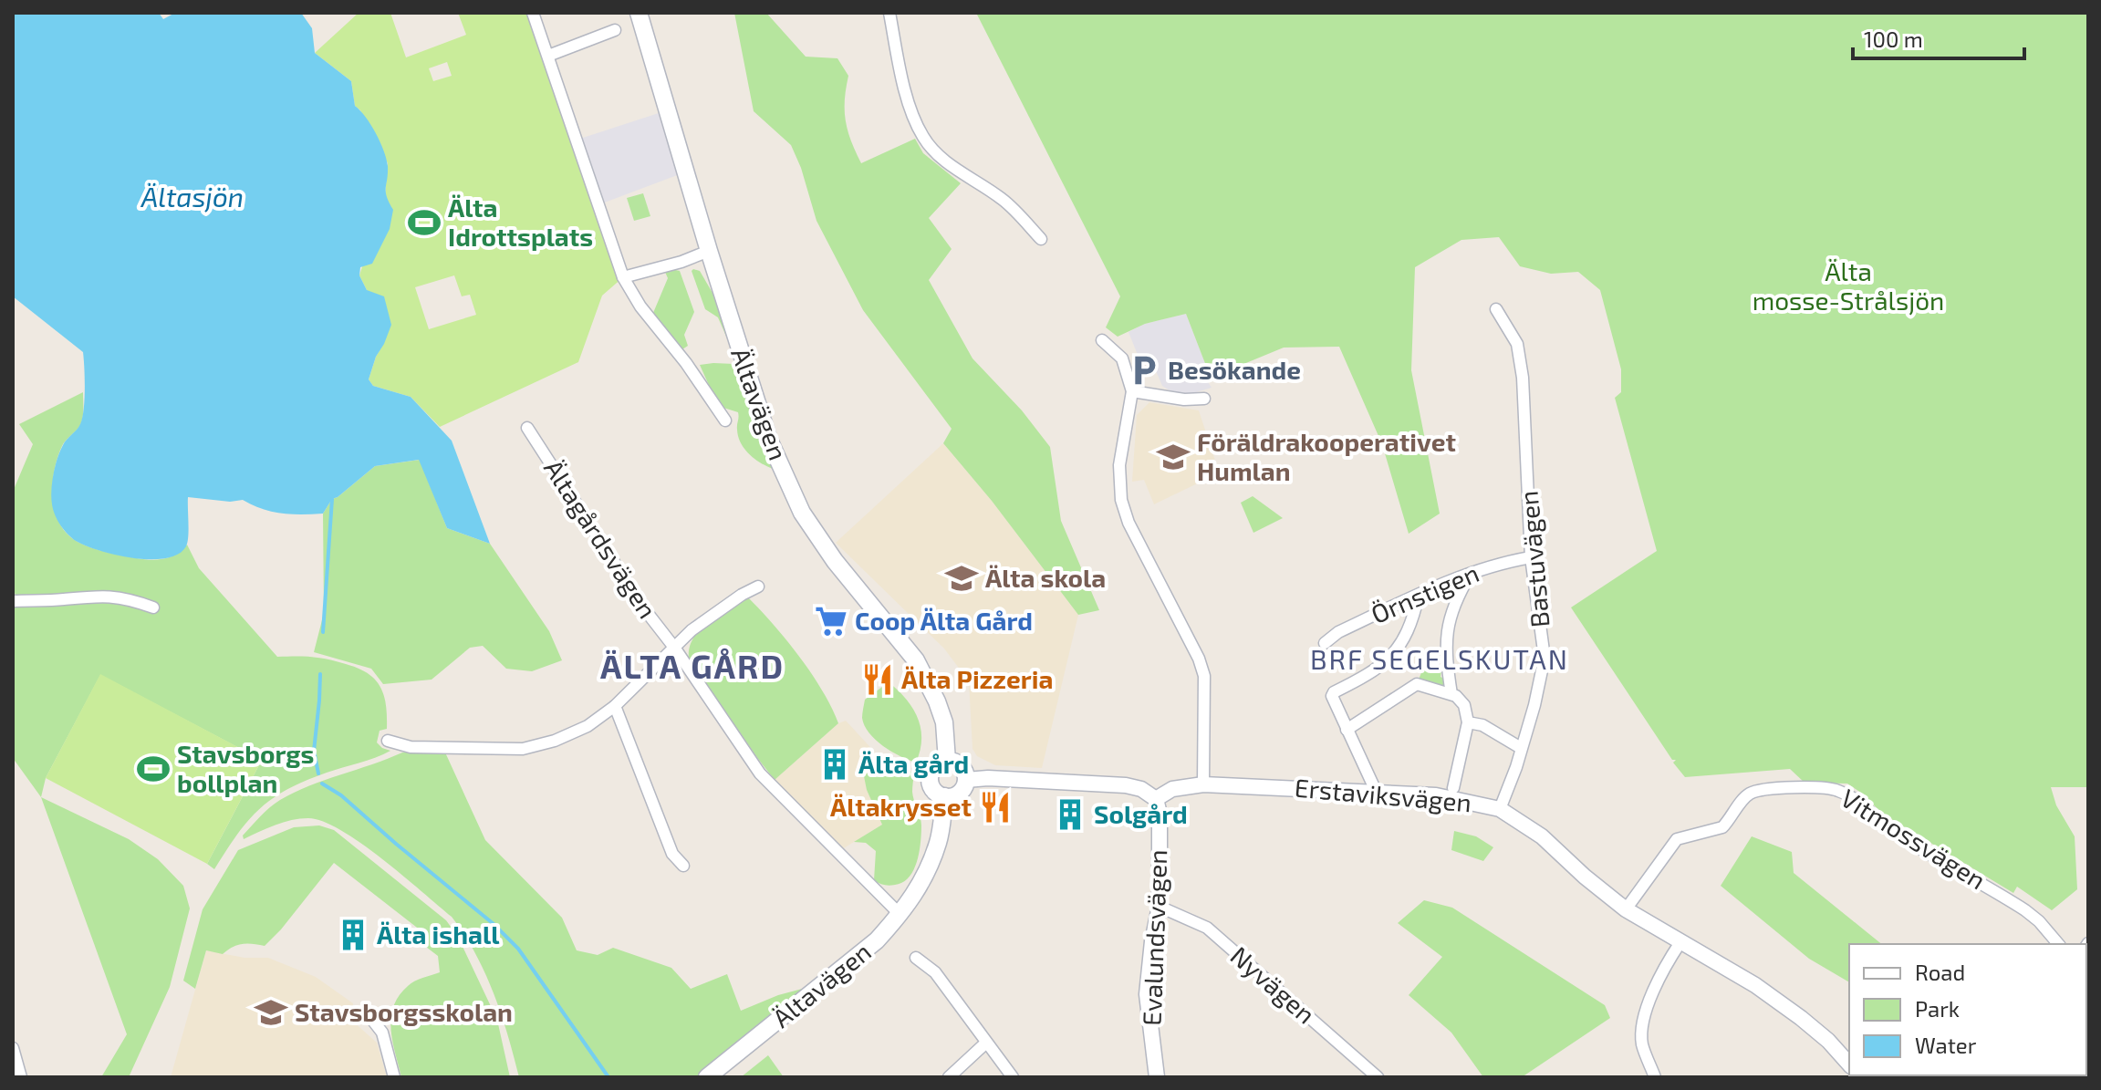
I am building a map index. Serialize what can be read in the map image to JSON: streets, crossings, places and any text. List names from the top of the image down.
{
  "streets": {
    "main road": ["Ältavägen"],
    "street": [
      "Ältagårdsvägen",
      "Bastuvägen",
      "Örnstigen",
      "Erstaviksvägen",
      "Vitmossvägen",
      "Evalundsvägen",
      "Nyvägen"
    ]
  },
  "crossings": [
    ["Ältavägen", "Ältagårdsvägen"],
    ["Bastuvägen", "Örnstigen"],
    ["Bastuvägen", "Erstaviksvägen"],
    ["Erstaviksvägen", "Vitmossvägen"],
    ["Erstaviksvägen", "Evalundsvägen"],
    ["Evalundsvägen", "Nyvägen"]
  ],
  "districts": ["BRF SEGELSKUTAN", "ÄLTA GÅRD"],
  "water": ["Ältasjön"],
  "parks": ["Älta mosse-Strålsjön"],
  "places": {
    "sports": ["Älta Idrottsplats", "Stavsborgs bollplan"],
    "parking": ["Besökande"],
    "school or university": ["Föräldrakooperativet Humlan", "Älta skola", "Stavsborgsskolan"],
    "supermarket": ["Coop Älta Gård"],
    "restaurant": ["Älta Pizzeria", "Ältakrysset"],
    "building": ["Älta gård", "Solgård", "Älta ishall"]
  },
  "legend": ["Road", "Park", "Water"],
  "scale_bar": "100 m"
}
